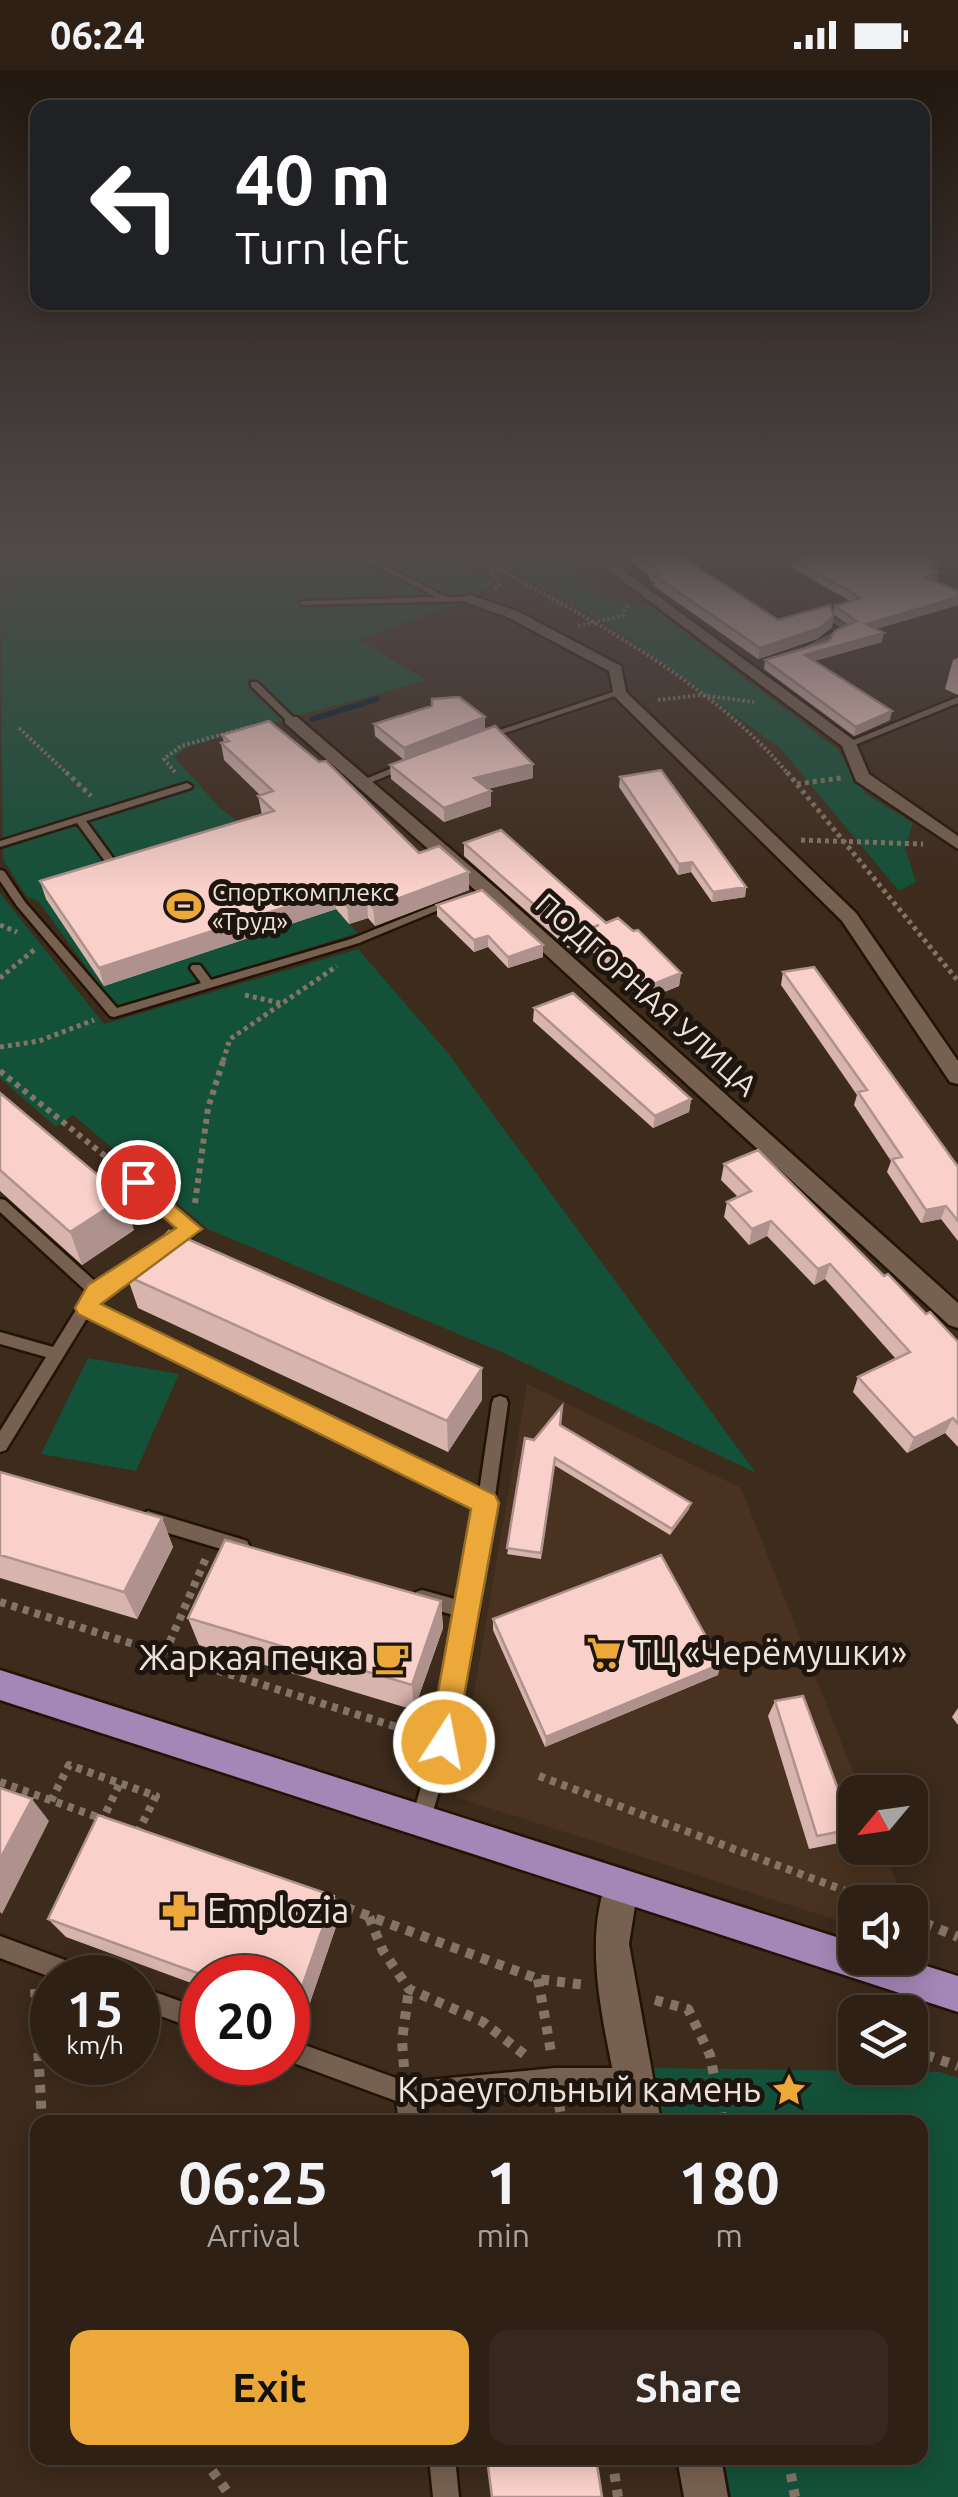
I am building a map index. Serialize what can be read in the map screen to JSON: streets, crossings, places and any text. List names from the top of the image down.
{
  "streets": {
    "street": ["ПОДГОРНАЯ УЛИЦА"]
  },
  "places": {
    "sports": ["Спорткомплекс «Труд»"],
    "supermarket": ["ТЦ «Черёмушки»"],
    "cafe": ["Жаркая печка"],
    "pharmacy": ["Emplozia"],
    "place": ["Краеугольный камень"]
  },
  "north": "bottom left",
  "page": {
    "status": "06:24",
    "turn": ["40 m", "Turn left"],
    "speed": "15 km/h",
    "limit": "20",
    "eta": [
      "06:25",
      "Arrival",
      "1",
      "min",
      "180",
      "m"
    ],
    "buttons": ["Exit", "Share"]
  }
}
